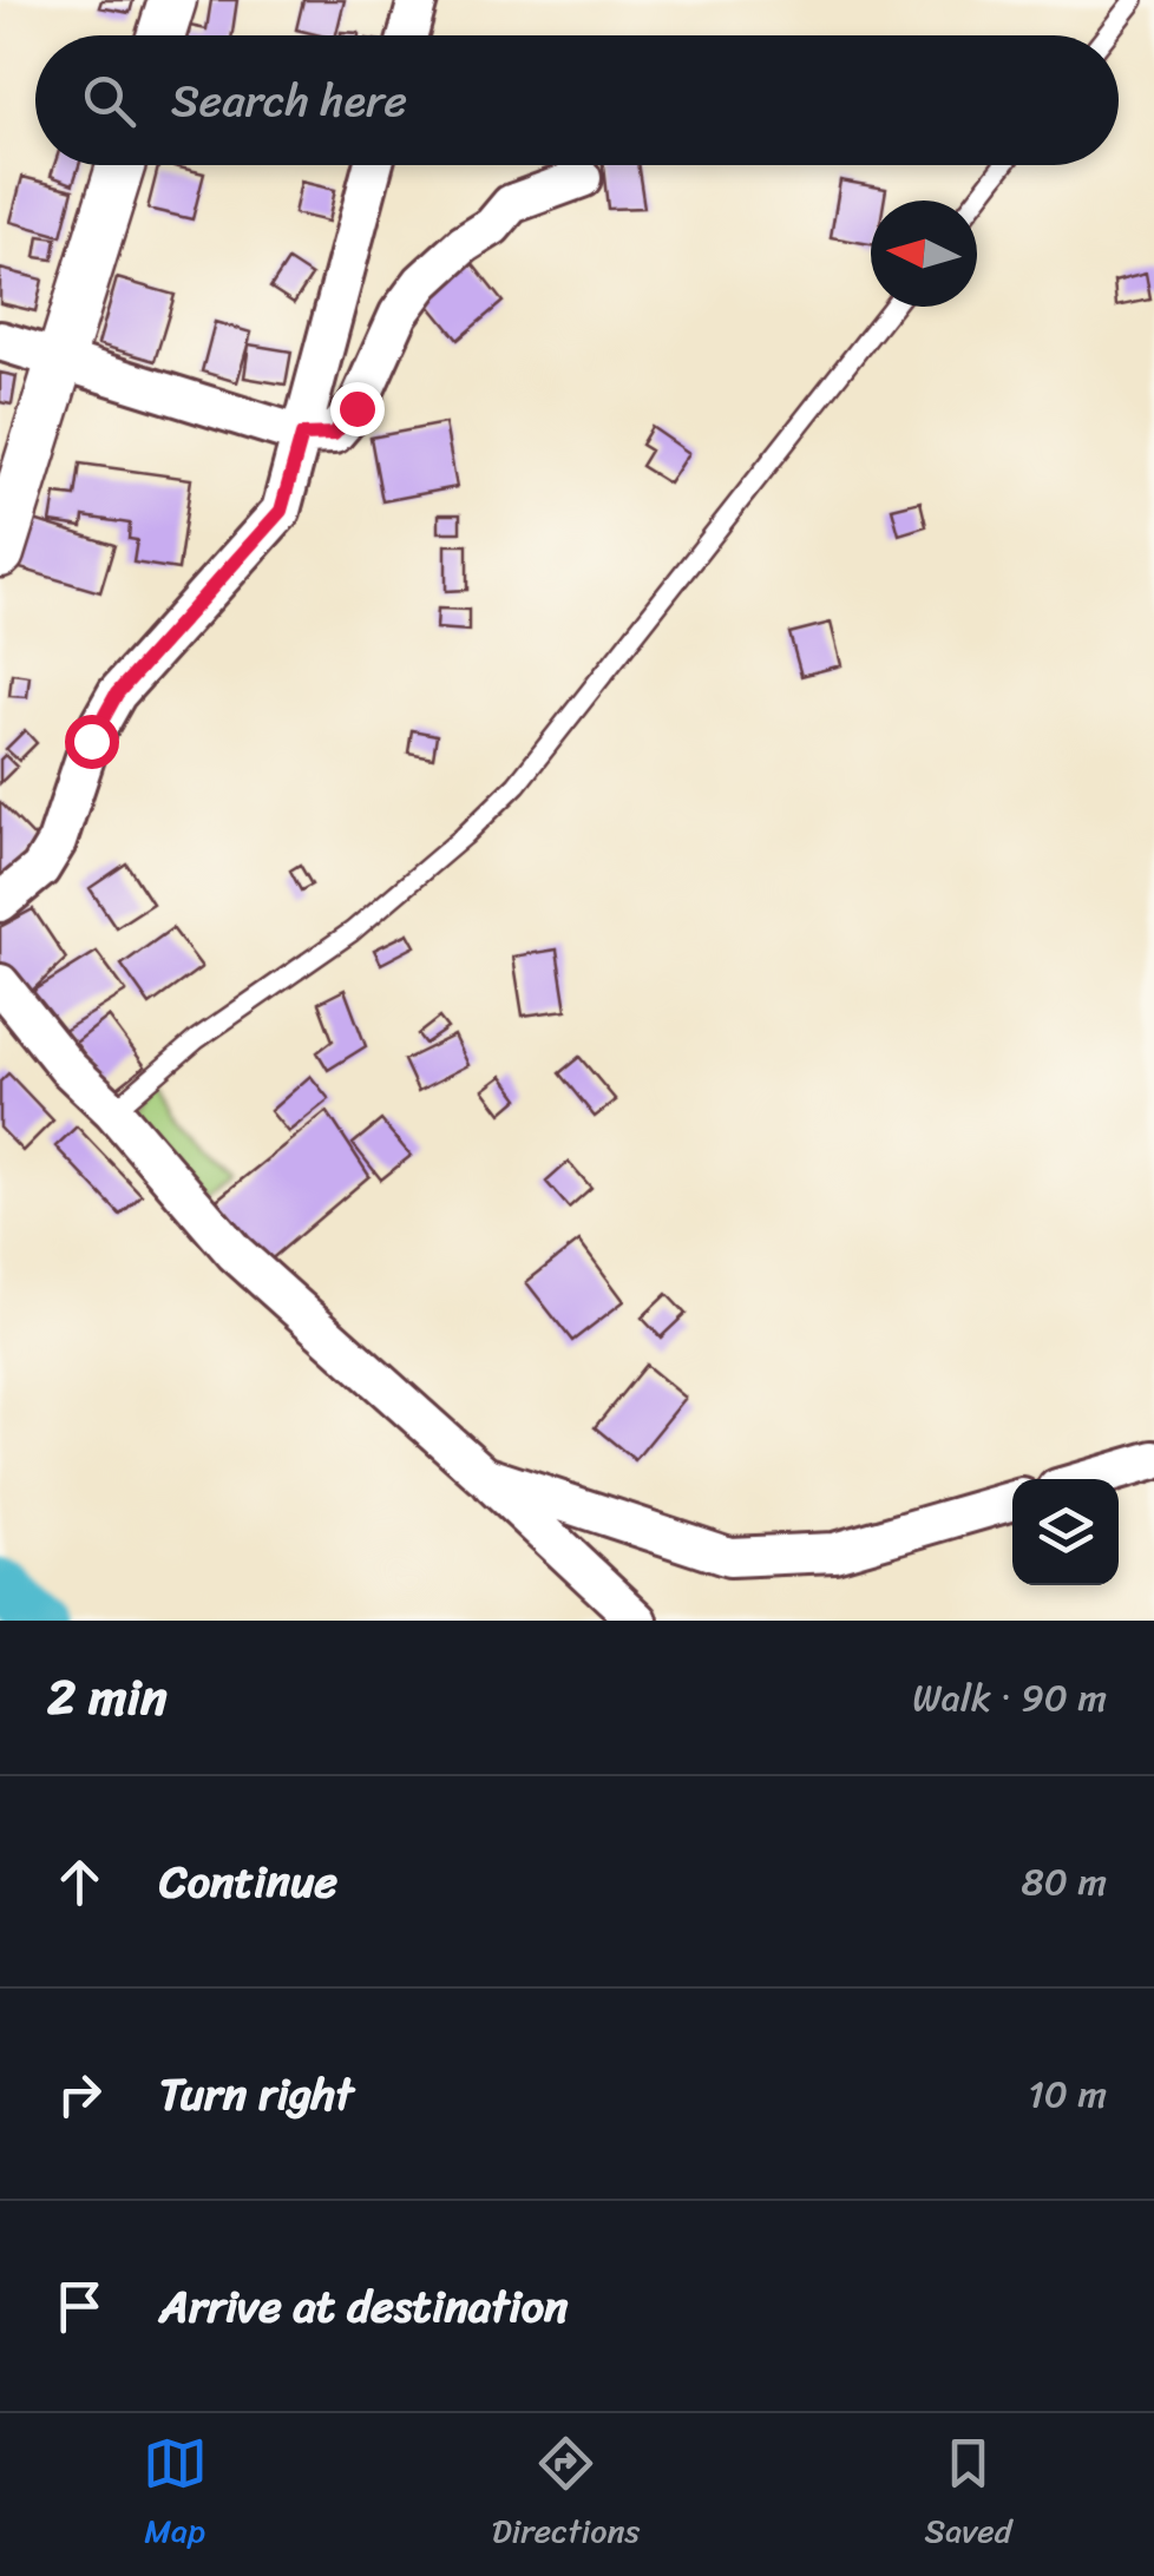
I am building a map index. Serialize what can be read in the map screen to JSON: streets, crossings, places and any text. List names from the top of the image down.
{
  "north": "left",
  "page": {
    "search": "Search here",
    "heading": ["2 min", "Walk · 90 m"],
    "list": [
      ["Continue", "80 m"],
      ["Turn right", "10 m"],
      "Arrive at destination"
    ],
    "nav": ["Map", "Directions", "Saved"]
  }
}
